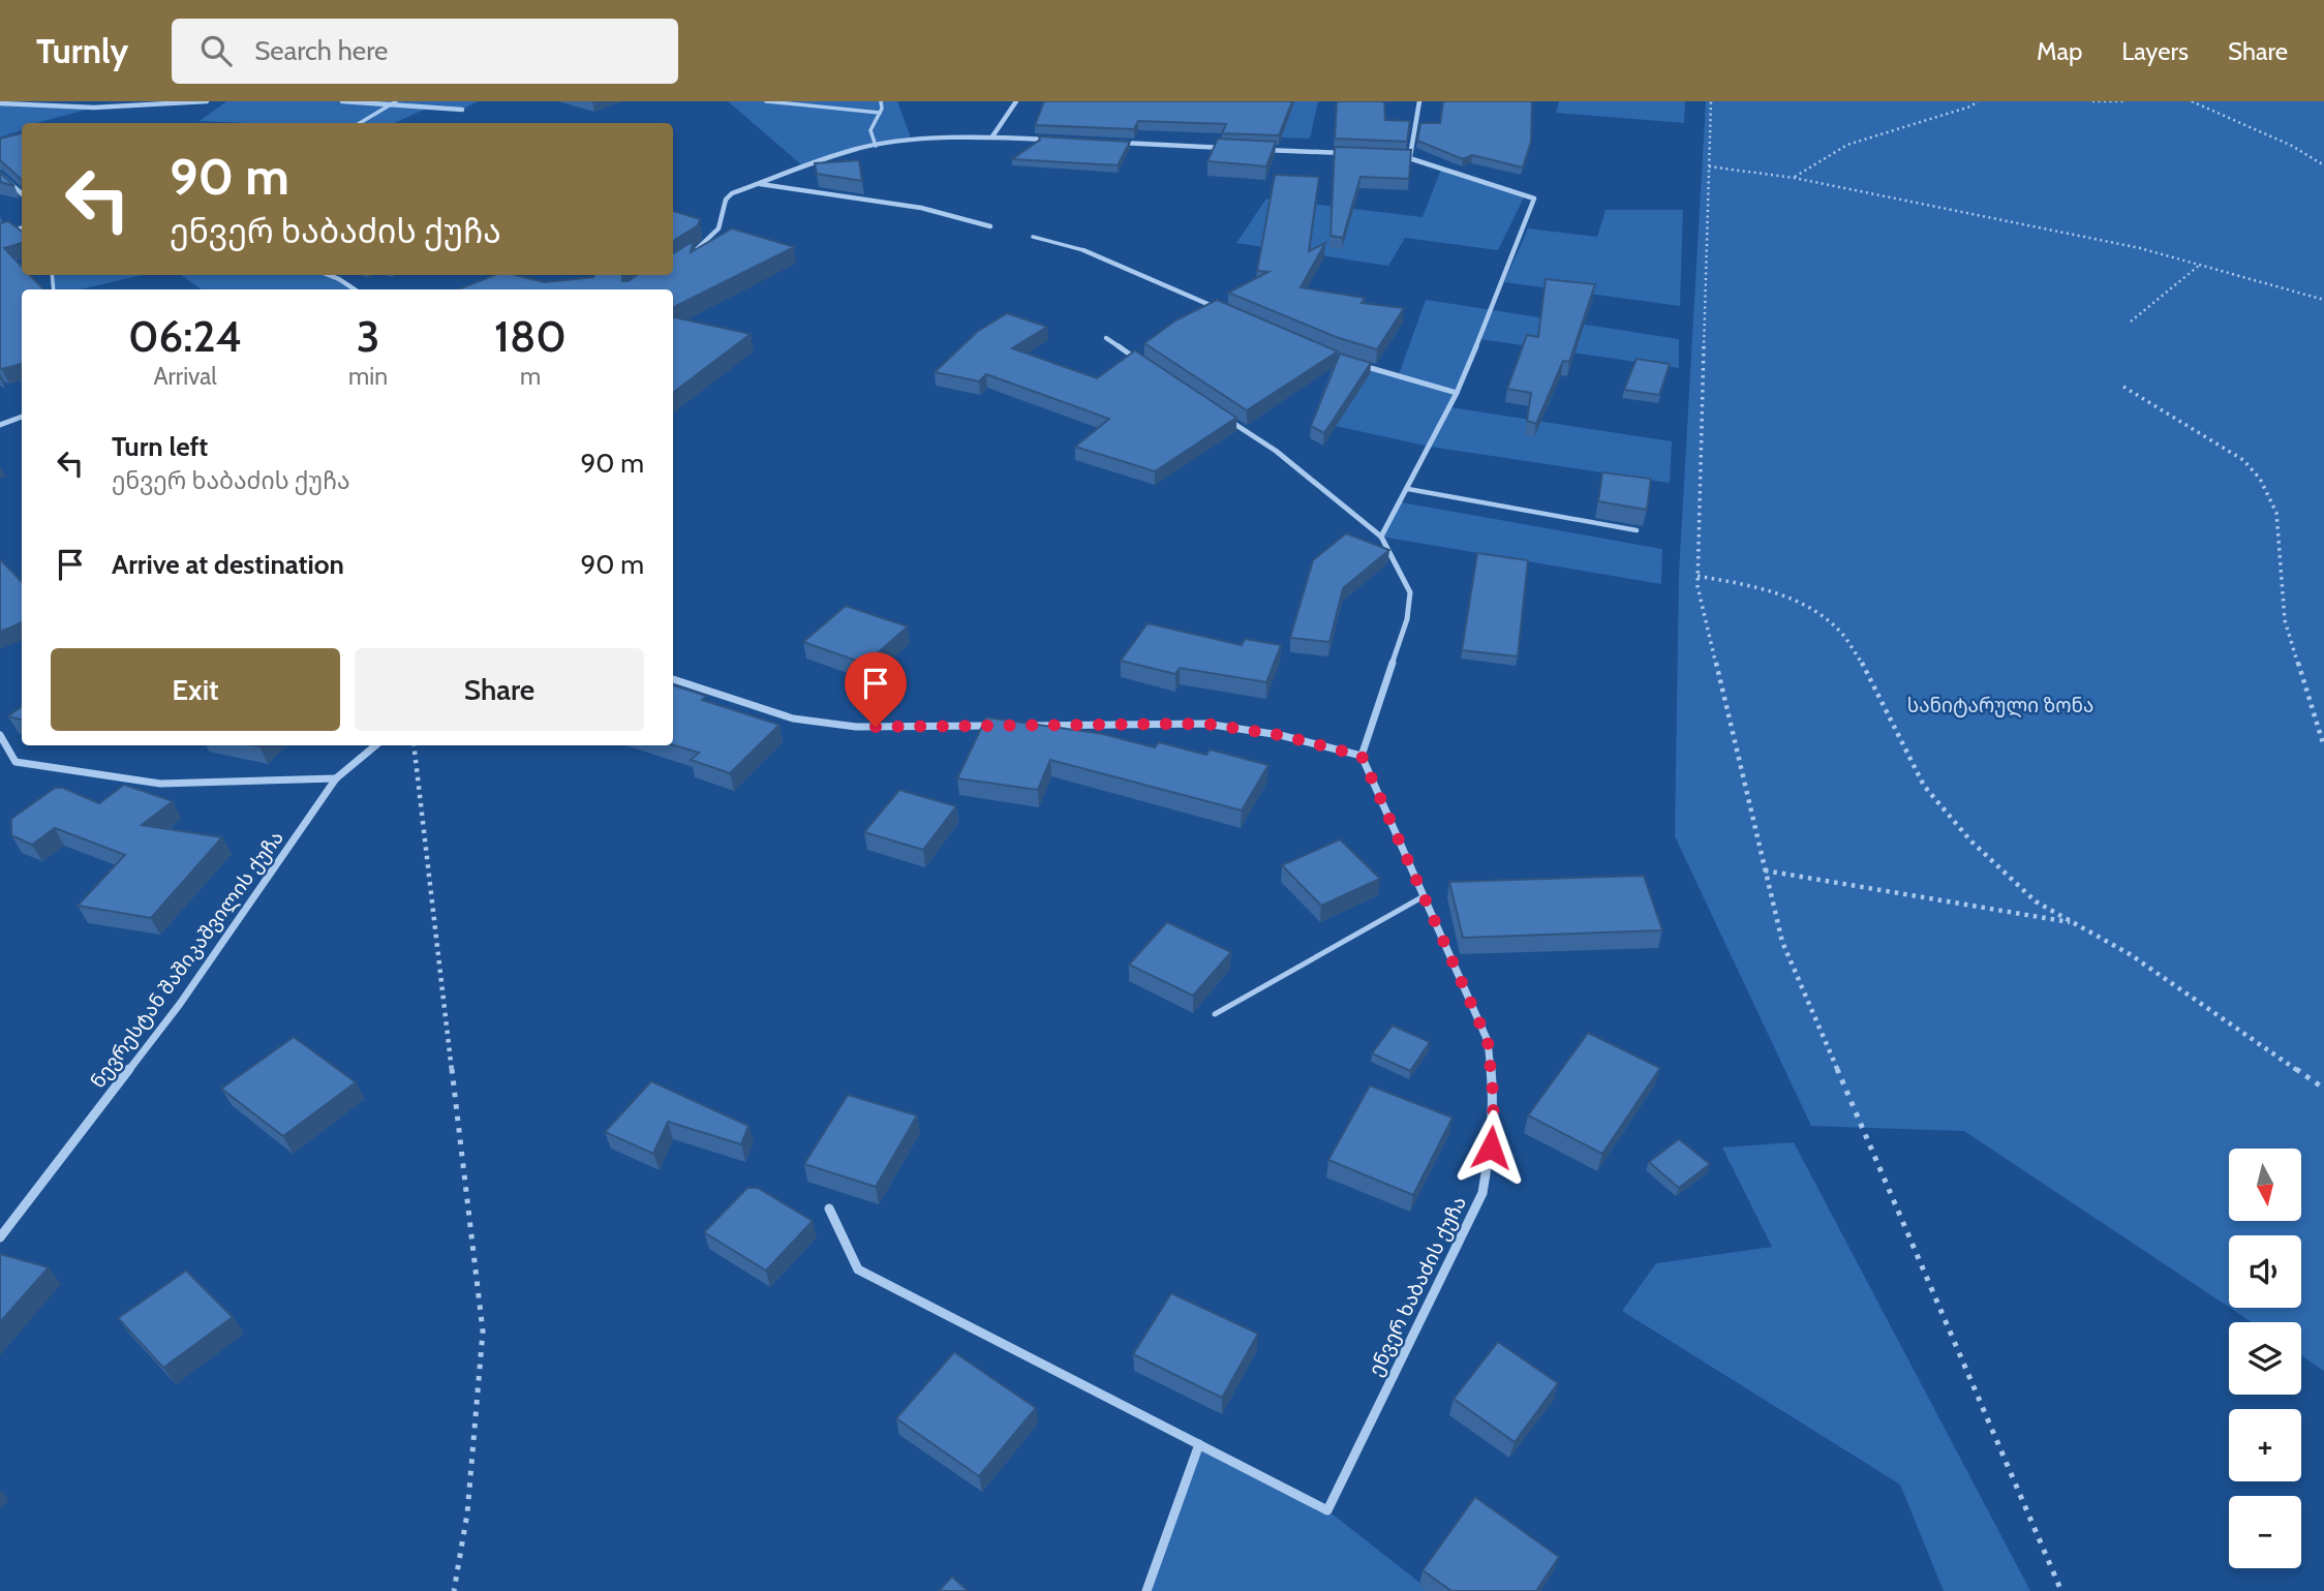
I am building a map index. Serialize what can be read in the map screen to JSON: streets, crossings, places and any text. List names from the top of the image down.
{
  "streets": {
    "street": ["ნევრესტან შაშიკაშვილის ქუჩა", "ენვერ ხაბაძის ქუჩა"]
  },
  "parks": ["სანიტარული ზონა"],
  "north": "bottom",
  "page": {
    "header": "Turnly",
    "search": "Search here",
    "nav": ["Map", "Layers", "Share"],
    "turn": ["90 m", "ენვერ ხაბაძის ქუჩა"],
    "eta": [
      "06:24",
      "Arrival",
      "3",
      "min",
      "180",
      "m"
    ],
    "list": [
      {
        "name": "Turn left",
        "note": "ენვერ ხაბაძის ქუჩა",
        "value": "90 m"
      },
      {
        "name": "Arrive at destination",
        "value": "90 m"
      }
    ],
    "buttons": ["Exit", "Share"],
    "map_buttons": ["+", "−"]
  }
}
